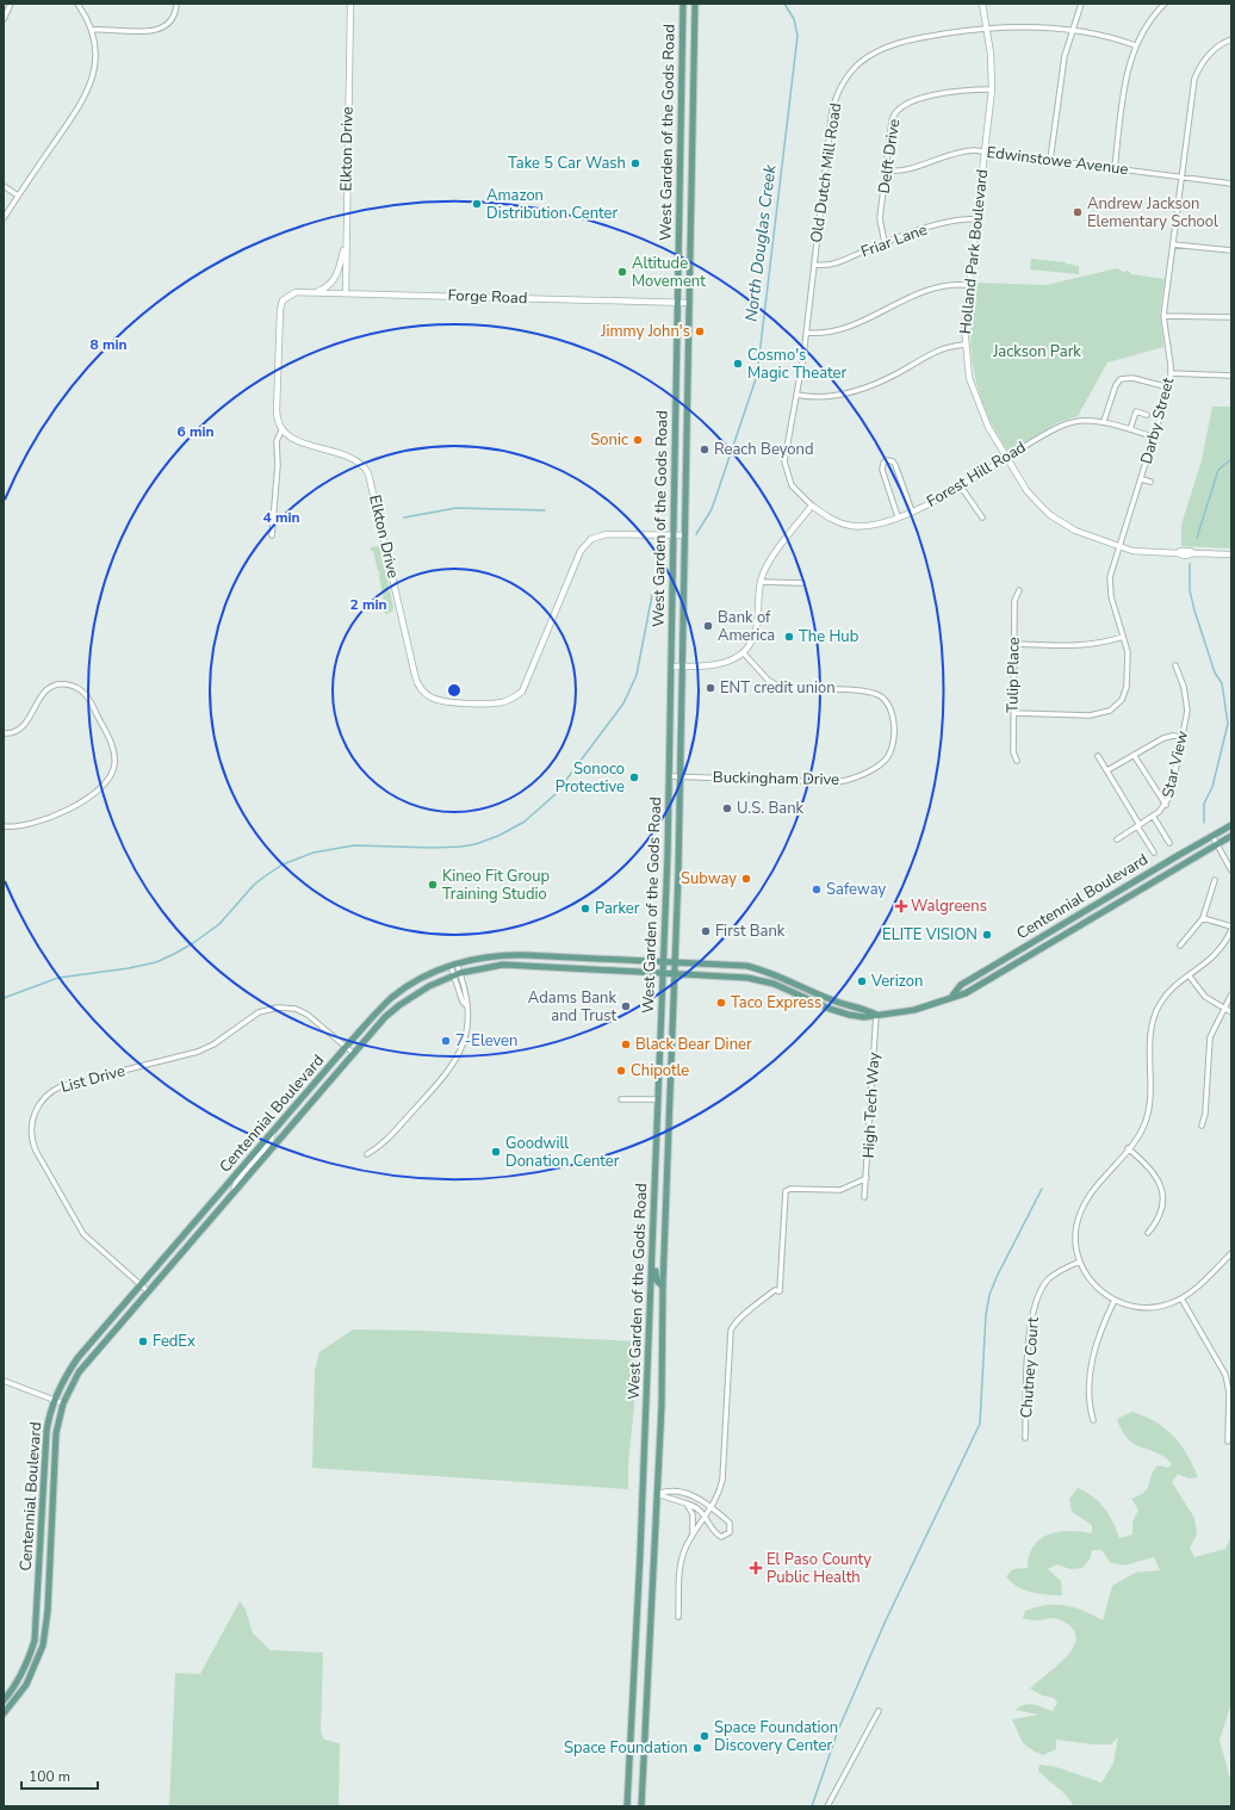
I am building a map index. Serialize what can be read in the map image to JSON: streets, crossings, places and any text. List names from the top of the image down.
{
  "streets": {
    "main road": ["West Garden of the Gods Road", "Centennial Boulevard"],
    "street": [
      "Elkton Drive",
      "Delft Drive",
      "Edwinstowe Avenue",
      "Old Dutch Mill Road",
      "Friar Lane",
      "Holland Park Boulevard",
      "Forge Road",
      "Darby Street",
      "Forest Hill Road",
      "Tulip Place",
      "Star View",
      "Buckingham Drive",
      "List Drive",
      "High Tech Way",
      "Chutney Court"
    ]
  },
  "crossings": [
    ["West Garden of the Gods Road", "Elkton Drive"],
    ["West Garden of the Gods Road", "Forge Road"],
    ["West Garden of the Gods Road", "Buckingham Drive"],
    ["West Garden of the Gods Road", "Centennial Boulevard"],
    ["Elkton Drive", "Forge Road"],
    ["Delft Drive", "Edwinstowe Avenue"],
    ["Delft Drive", "Friar Lane"],
    ["Delft Drive", "Holland Park Boulevard"],
    ["Edwinstowe Avenue", "Holland Park Boulevard"],
    ["Edwinstowe Avenue", "Darby Street"],
    ["Old Dutch Mill Road", "Friar Lane"],
    ["Old Dutch Mill Road", "Holland Park Boulevard"],
    ["Old Dutch Mill Road", "Forest Hill Road"],
    ["Friar Lane", "Holland Park Boulevard"],
    ["Holland Park Boulevard", "Darby Street"],
    ["Holland Park Boulevard", "Forest Hill Road"],
    ["Darby Street", "Forest Hill Road"],
    ["Darby Street", "Tulip Place"],
    ["Centennial Boulevard", "List Drive"],
    ["Centennial Boulevard", "High Tech Way"]
  ],
  "water": ["North Douglas Creek"],
  "parks": ["Jackson Park"],
  "places": {
    "other": [
      "Take 5 Car Wash",
      "Amazon Distribution Center",
      "Andrew Jackson Elementary School",
      "Altitude Movement",
      "Jimmy John's",
      "Cosmo's Magic Theater",
      "Sonic",
      "Reach Beyond",
      "Bank of America",
      "The Hub",
      "ENT credit union",
      "Sonoco Protective",
      "U.S. Bank",
      "Subway",
      "Kineo Fit Group Training Studio",
      "Safeway",
      "Parker",
      "First Bank",
      "ELITE VISION",
      "Verizon",
      "Taco Express",
      "Adams Bank and Trust",
      "7-Eleven",
      "Black Bear Diner",
      "Chipotle",
      "Goodwill Donation Center",
      "FedEx",
      "Space Foundation Discovery Center",
      "Space Foundation"
    ],
    "health": ["Walgreens", "El Paso County Public Health"]
  },
  "scale_bar": "100 m",
  "rings": [
    "8 min",
    "6 min",
    "4 min",
    "2 min"
  ]
}
